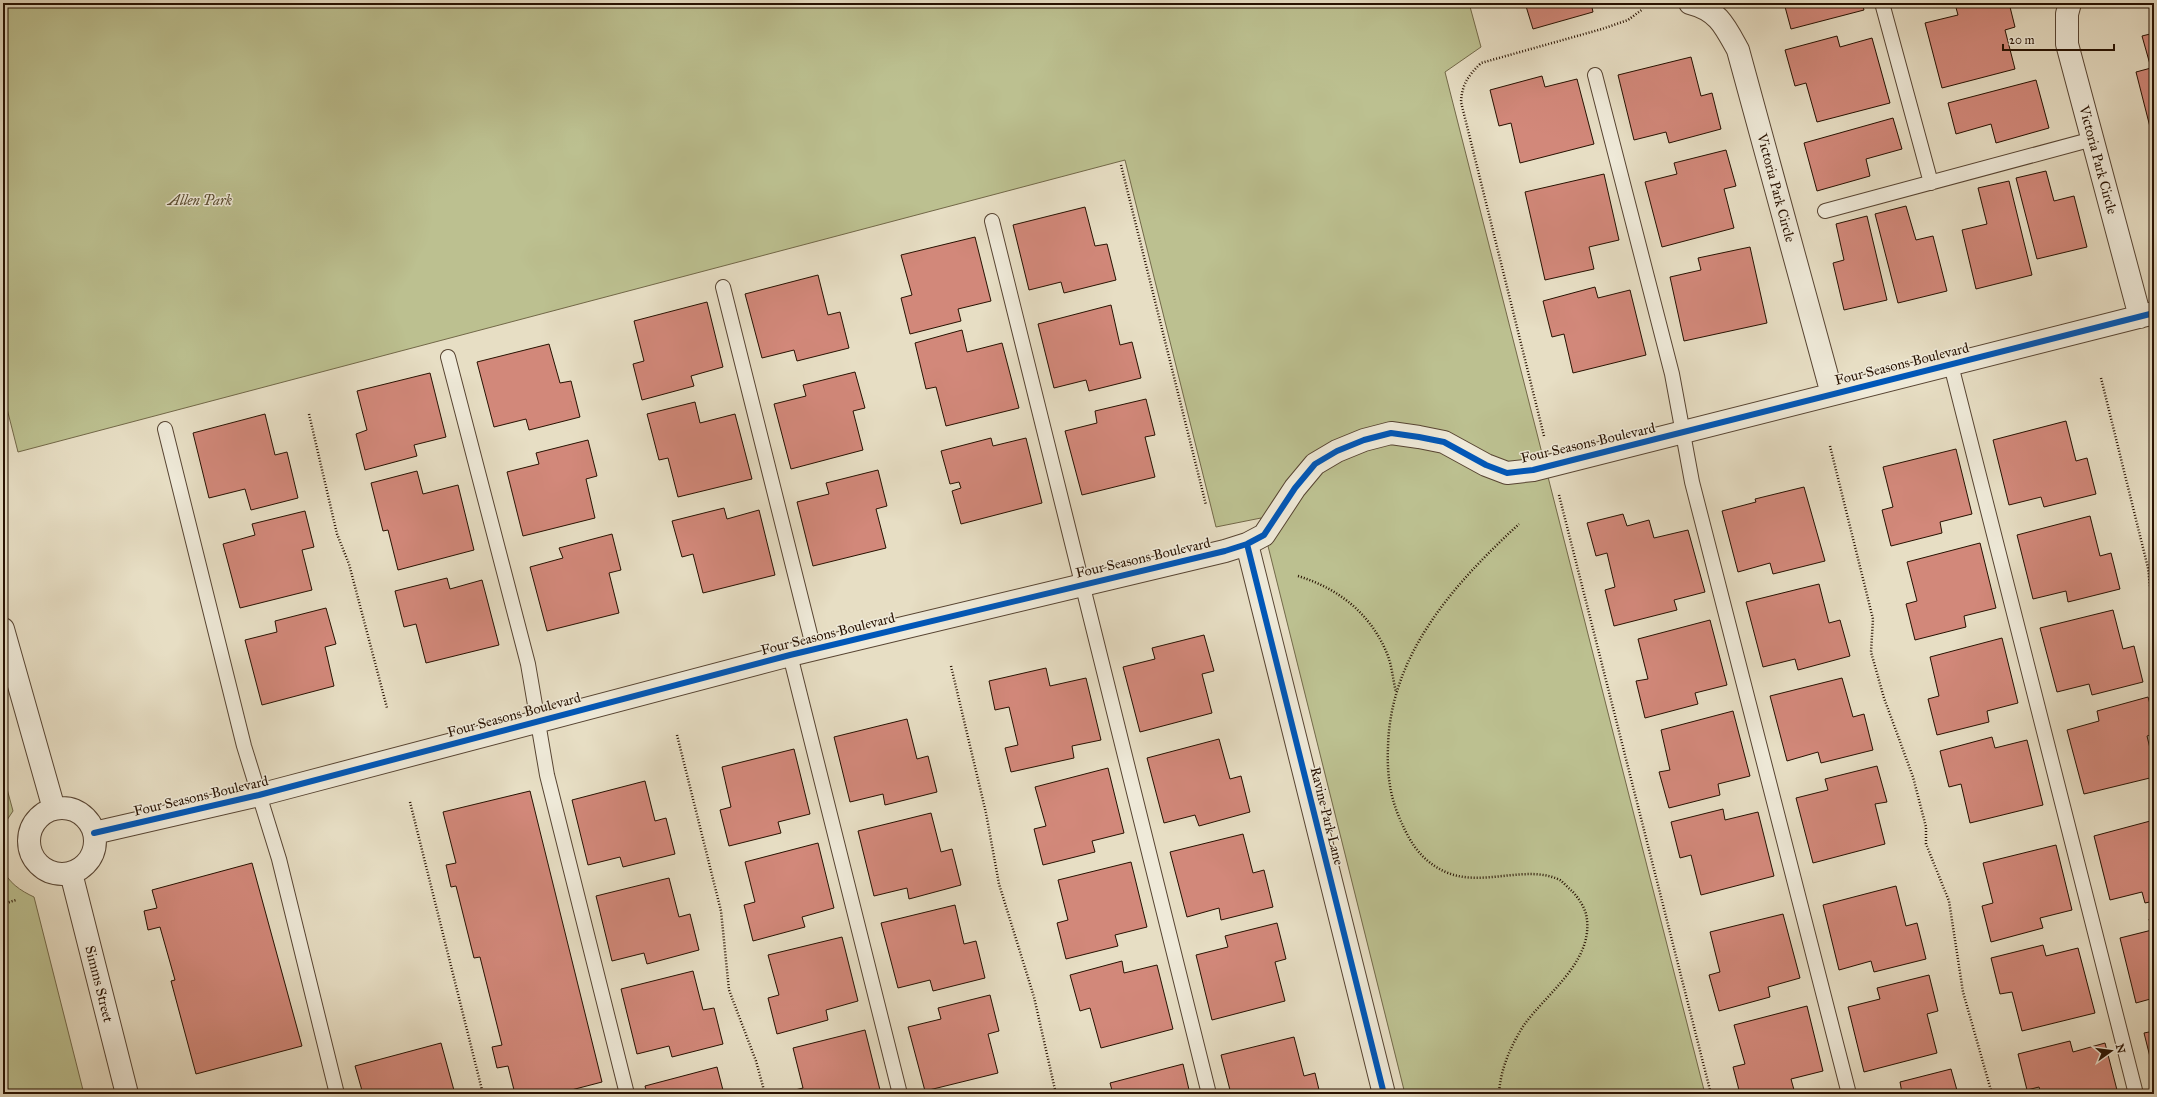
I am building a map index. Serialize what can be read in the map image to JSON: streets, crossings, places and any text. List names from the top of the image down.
{
  "streets": {
    "street": [
      "Victoria Park Circle",
      "Four Seasons Boulevard",
      "Ravine Park Lane",
      "Simms Street"
    ]
  },
  "crossings": [
    ["Victoria Park Circle", "Four Seasons Boulevard"],
    ["Four Seasons Boulevard", "Ravine Park Lane"],
    ["Four Seasons Boulevard", "Simms Street"]
  ],
  "parks": ["Allen Park"],
  "scale_bar": "20 m",
  "north": "right"
}
